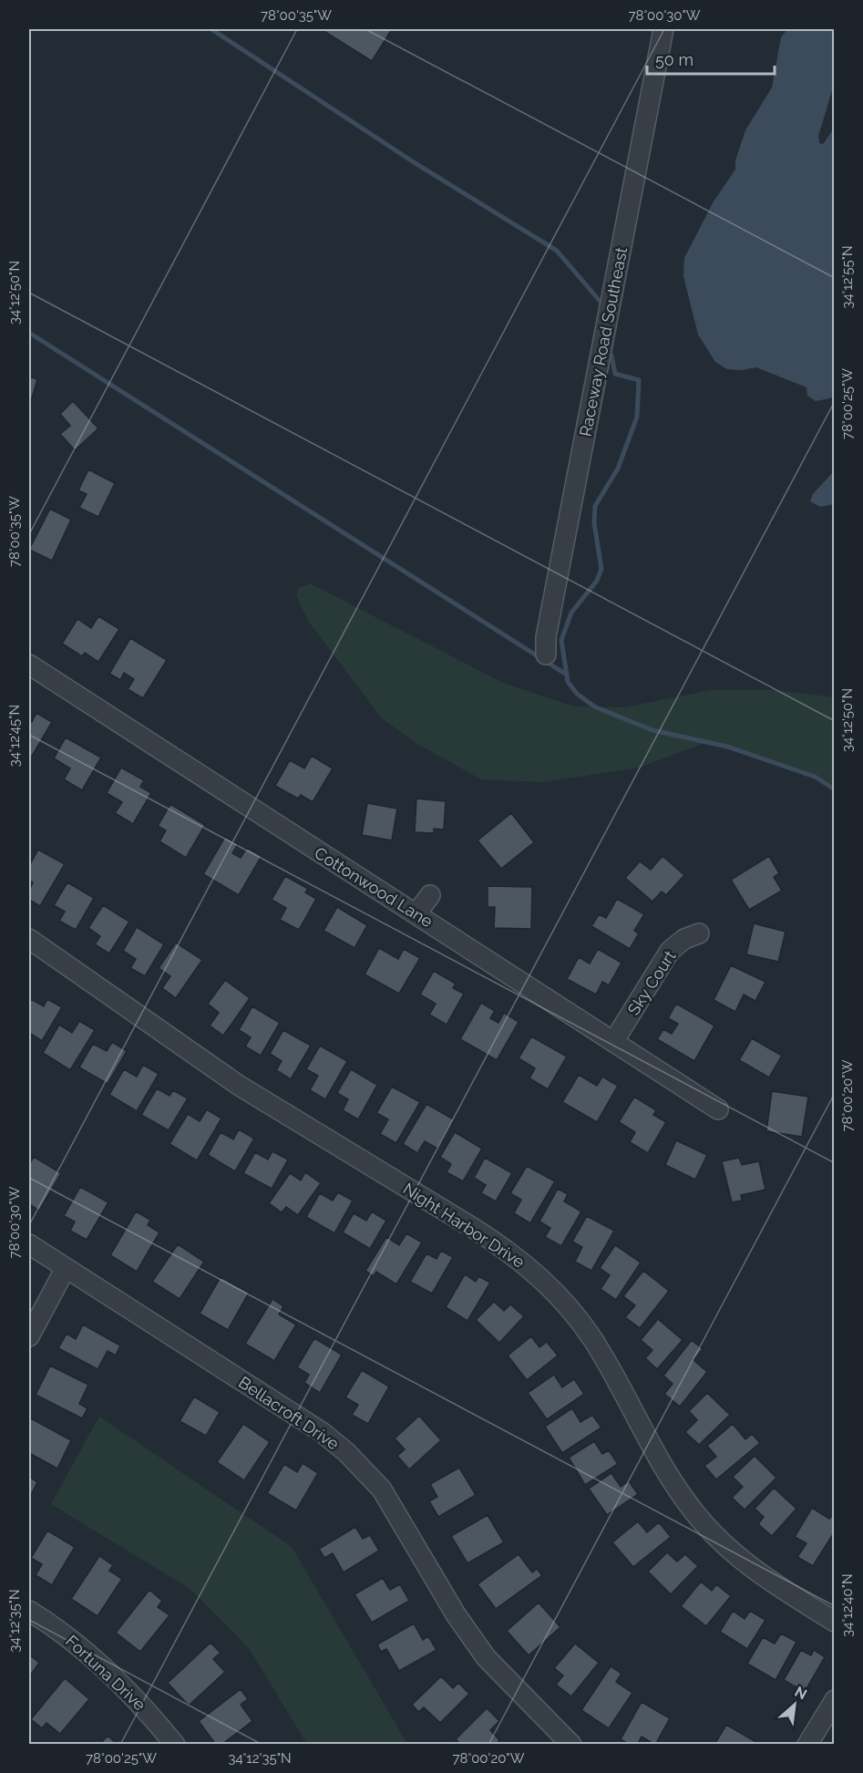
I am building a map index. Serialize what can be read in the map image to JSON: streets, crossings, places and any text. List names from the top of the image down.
{
  "streets": {
    "street": [
      "Raceway Road Southeast",
      "Cottonwood Lane",
      "Sky Court",
      "Night Harbor Drive",
      "Bellacroft Drive",
      "Fortuna Drive"
    ]
  },
  "crossings": [
    ["Cottonwood Lane", "Sky Court"]
  ],
  "scale_bar": "50 m",
  "north": "top right",
  "coordinates": [
    "78°00'35\"W",
    "78°00'30\"W",
    "34°12'55\"N",
    "34°12'50\"N",
    "78°00'25\"W",
    "34°12'45\"N",
    "78°00'20\"W",
    "34°12'40\"N",
    "34°12'35\"N"
  ]
}
